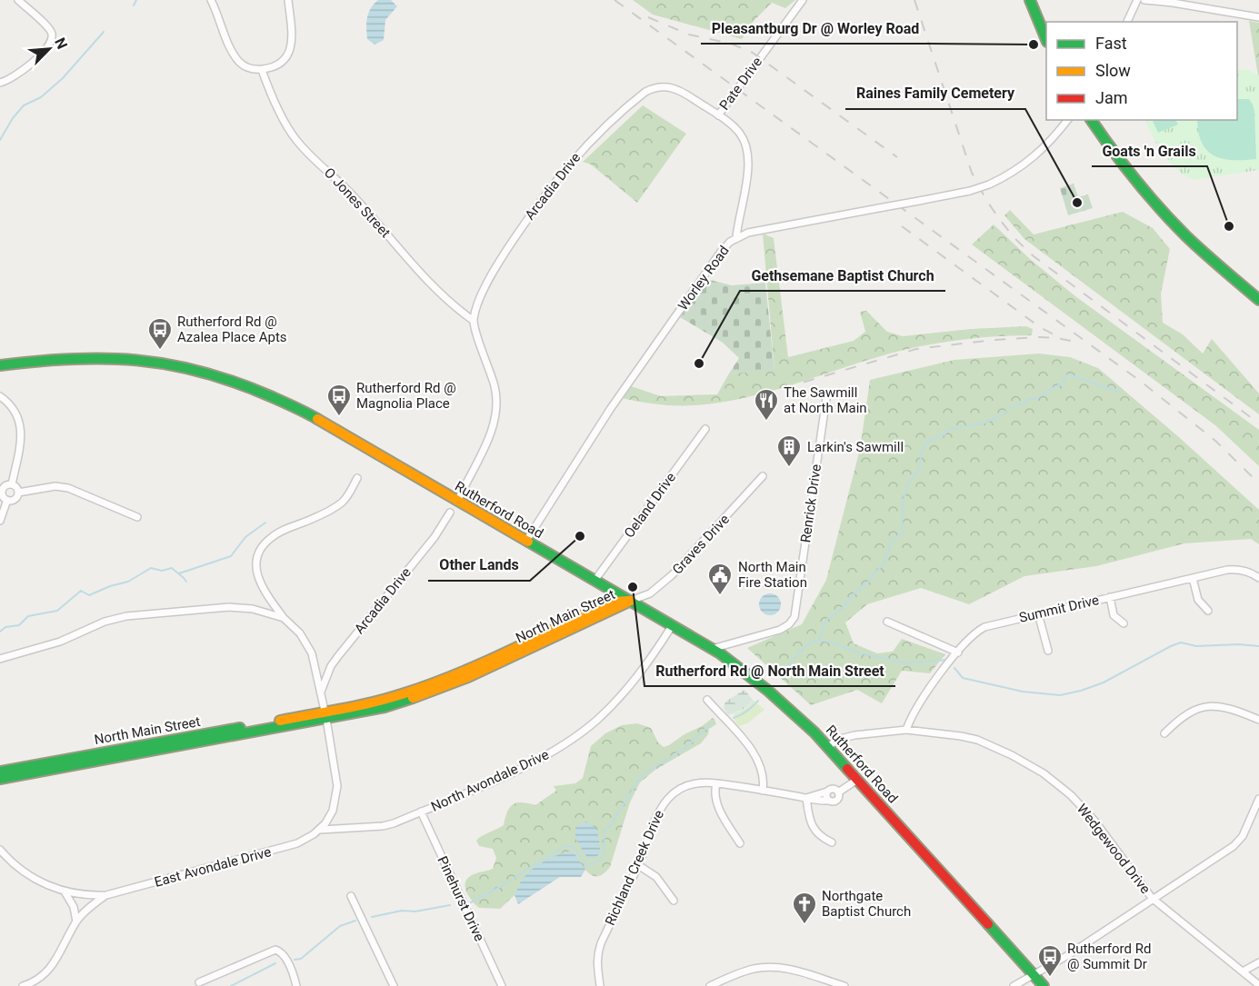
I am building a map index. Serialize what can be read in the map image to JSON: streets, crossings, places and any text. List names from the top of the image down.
{
  "streets": {
    "street": [
      "Pate Drive",
      "Arcadia Drive",
      "O Jones Street",
      "Worley Road",
      "Renrick Drive",
      "Oeland Drive",
      "Rutherford Road",
      "Graves Drive",
      "Summit Drive",
      "North Main Street",
      "North Avondale Drive",
      "Wedgewood Drive",
      "East Avondale Drive",
      "Richland Creek Drive",
      "Pinehurst Drive"
    ]
  },
  "crossings": [
    ["Pate Drive", "Arcadia Drive"],
    ["Arcadia Drive", "O Jones Street"],
    ["Arcadia Drive", "Worley Road"],
    ["Arcadia Drive", "East Avondale Drive"],
    ["Worley Road", "Rutherford Road"],
    ["Renrick Drive", "Rutherford Road"],
    ["Oeland Drive", "Rutherford Road"],
    ["Rutherford Road", "Graves Drive"],
    ["Rutherford Road", "North Main Street"],
    ["Rutherford Road", "North Avondale Drive"],
    ["Rutherford Road", "Wedgewood Drive"],
    ["Graves Drive", "North Main Street"],
    ["Summit Drive", "Wedgewood Drive"],
    ["North Main Street", "East Avondale Drive"],
    ["North Avondale Drive", "East Avondale Drive"],
    ["North Avondale Drive", "Pinehurst Drive"]
  ],
  "places": {
    "other": [
      "Pleasantburg Dr @ Worley Road",
      "Raines Family Cemetery",
      "Goats 'n Grails",
      "Gethsemane Baptist Church",
      "Other Lands",
      "Rutherford Rd @ North Main Street"
    ],
    "bus stop": ["Rutherford Rd @ Azalea Place Apts", "Rutherford Rd @ Magnolia Place", "Rutherford Rd @ Summit Dr"],
    "restaurant": ["The Sawmill at North Main"],
    "building": ["Larkin's Sawmill"],
    "public building": ["North Main Fire Station"],
    "church": ["Northgate Baptist Church"]
  },
  "legend": ["Fast", "Slow", "Jam"],
  "north": "top right"
}
